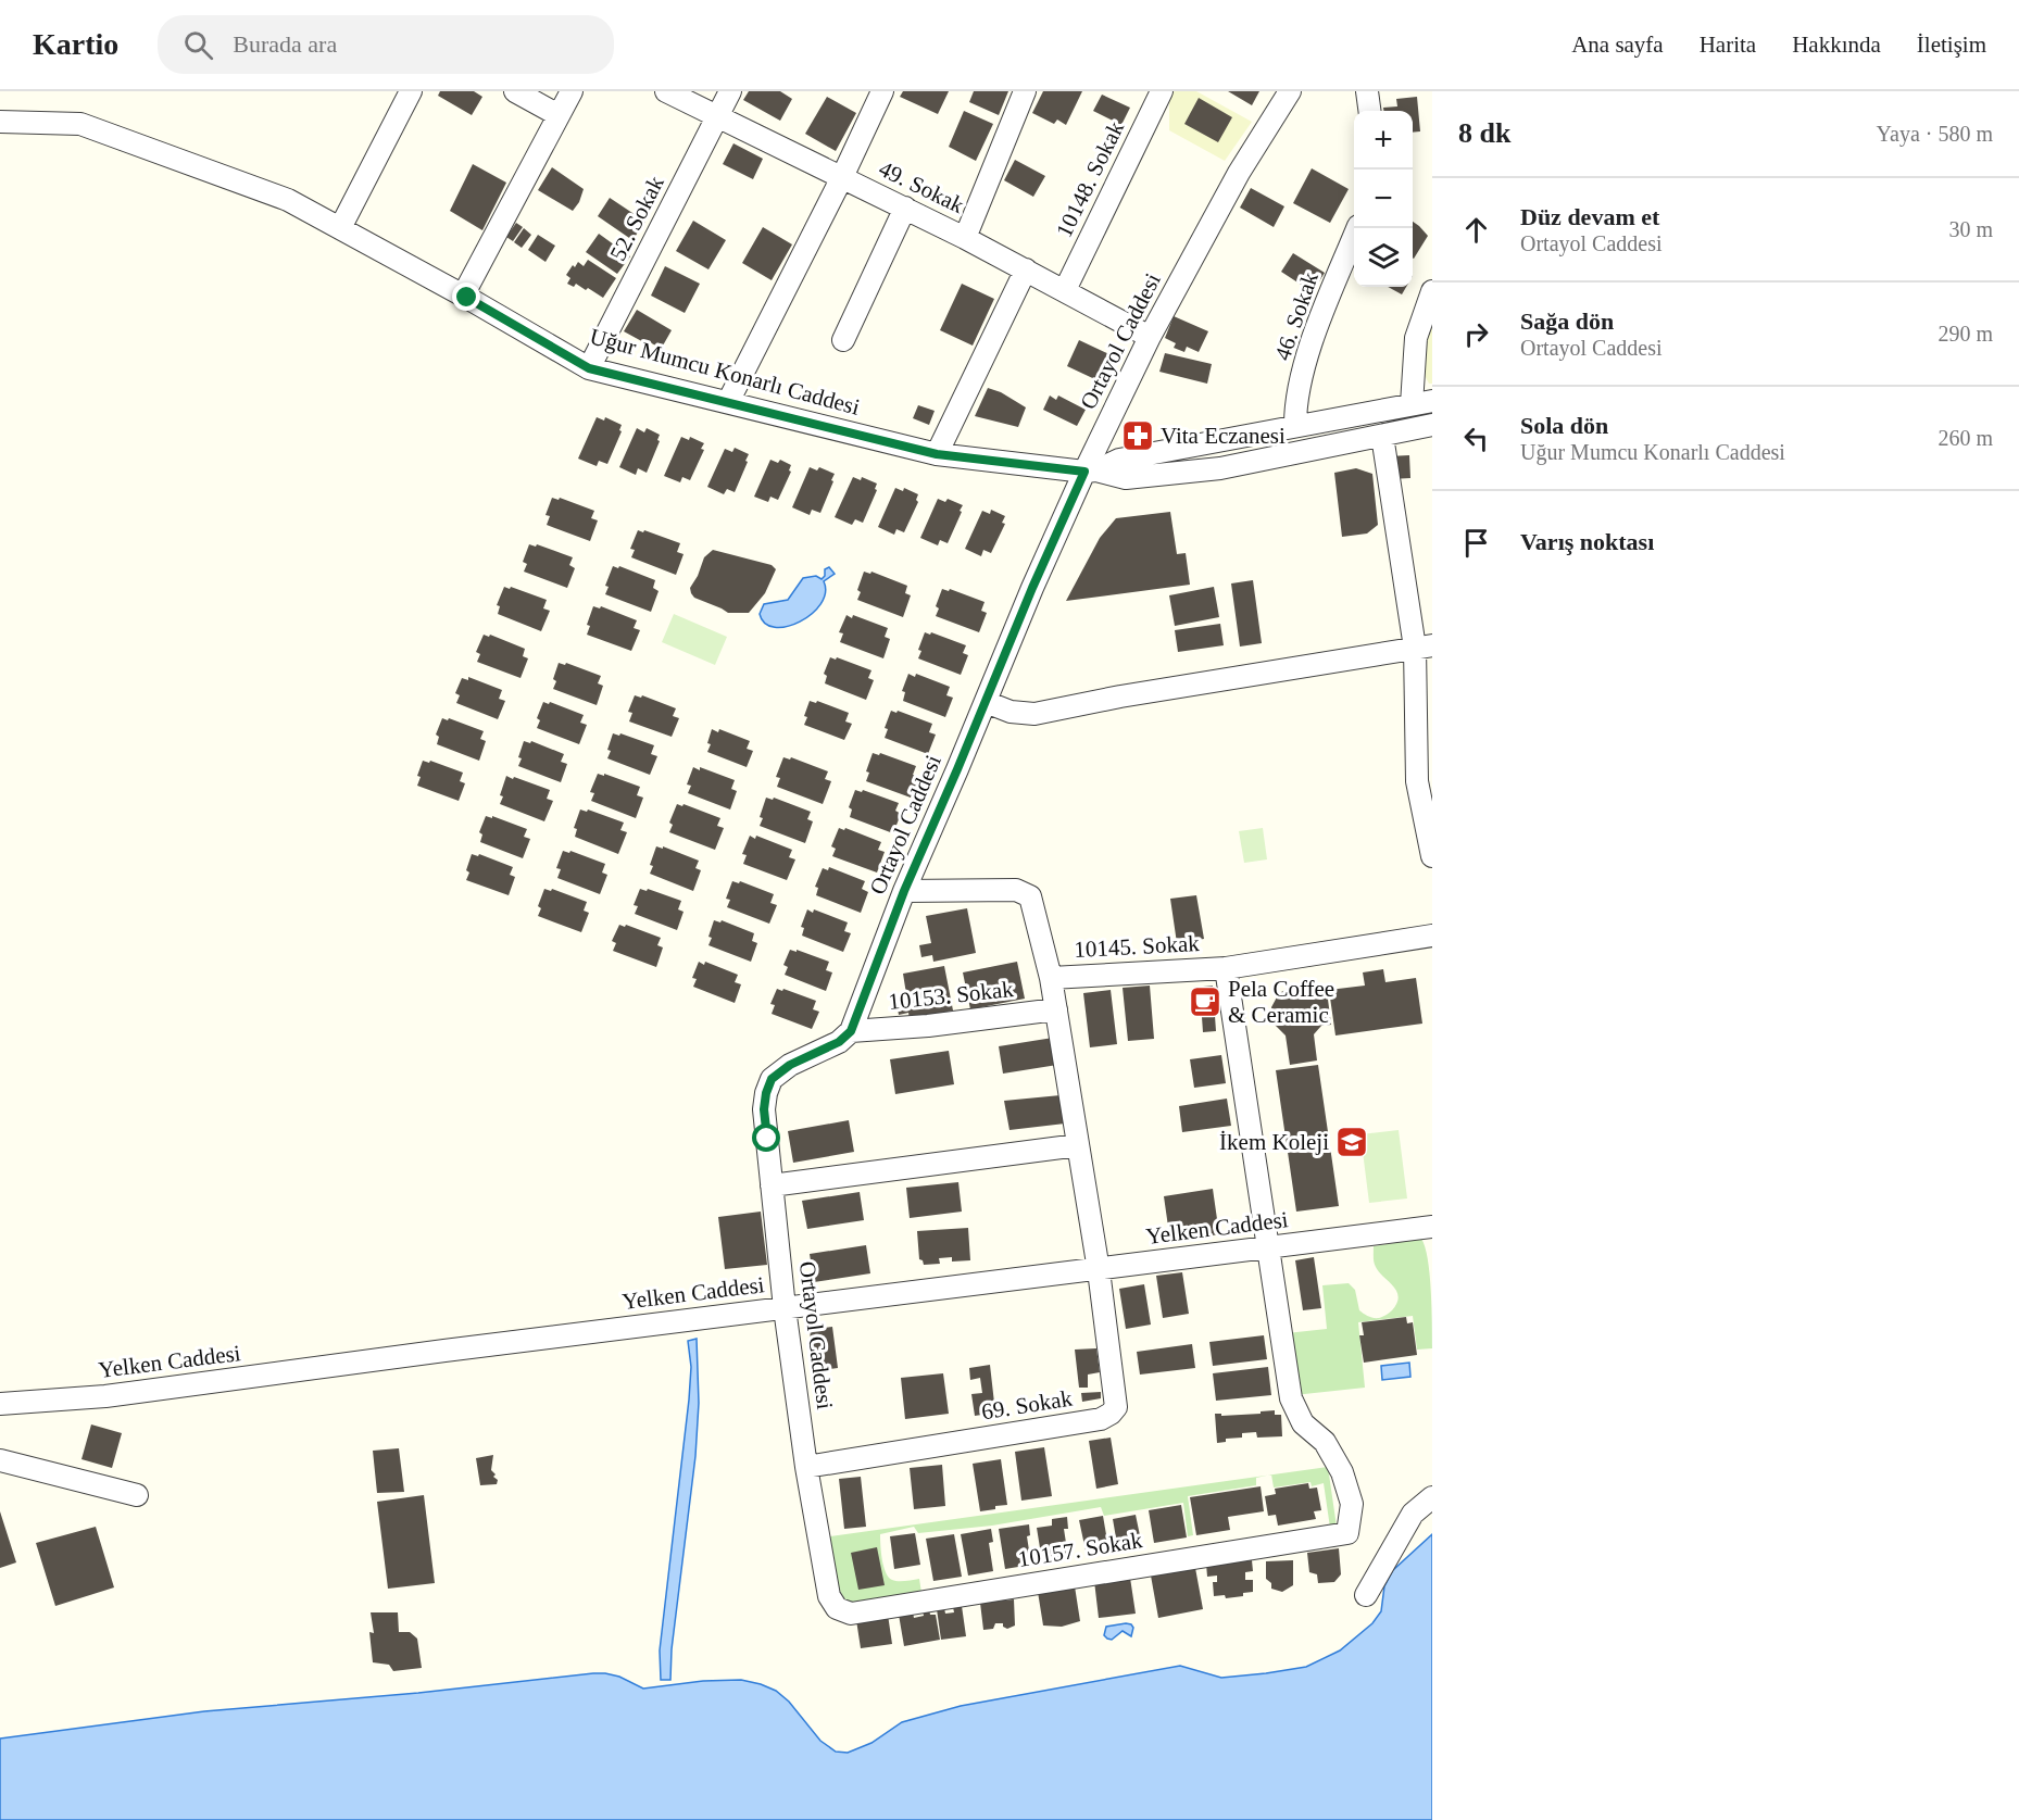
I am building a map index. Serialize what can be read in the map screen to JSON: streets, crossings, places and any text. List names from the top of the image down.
{
  "streets": {
    "street": [
      "10148. Sokak",
      "49. Sokak",
      "52. Sokak",
      "46. Sokak",
      "Ortayol Caddesi",
      "Uğur Mumcu Konarlı Caddesi",
      "10145. Sokak",
      "10153. Sokak",
      "Yelken Caddesi",
      "69. Sokak",
      "10157. Sokak"
    ]
  },
  "crossings": [
    ["10148. Sokak", "49. Sokak"],
    ["49. Sokak", "52. Sokak"],
    ["49. Sokak", "Ortayol Caddesi"],
    ["52. Sokak", "Uğur Mumcu Konarlı Caddesi"],
    ["46. Sokak", "Uğur Mumcu Konarlı Caddesi"],
    ["Ortayol Caddesi", "Uğur Mumcu Konarlı Caddesi"],
    ["Ortayol Caddesi", "10153. Sokak"],
    ["Ortayol Caddesi", "Yelken Caddesi"],
    ["Ortayol Caddesi", "69. Sokak"],
    ["Ortayol Caddesi", "10157. Sokak"],
    ["10145. Sokak", "69. Sokak"],
    ["10153. Sokak", "69. Sokak"],
    ["Yelken Caddesi", "69. Sokak"],
    ["Yelken Caddesi", "10157. Sokak"]
  ],
  "places": {
    "pharmacy": ["Vita Eczanesi"],
    "cafe": ["Pela Coffee & Ceramic"],
    "school or university": ["İkem Koleji"]
  },
  "page": {
    "header": "Kartio",
    "search": "Burada ara",
    "nav": [
      "Ana sayfa",
      "Harita",
      "Hakkında",
      "İletişim"
    ],
    "heading": ["8 dk", "Yaya · 580 m"],
    "map_buttons": ["+", "−"],
    "list": [
      ["Düz devam et", "Ortayol Caddesi", "30 m"],
      ["Sağa dön", "Ortayol Caddesi", "290 m"],
      ["Sola dön", "Uğur Mumcu Konarlı Caddesi", "260 m"],
      "Varış noktası"
    ]
  }
}
